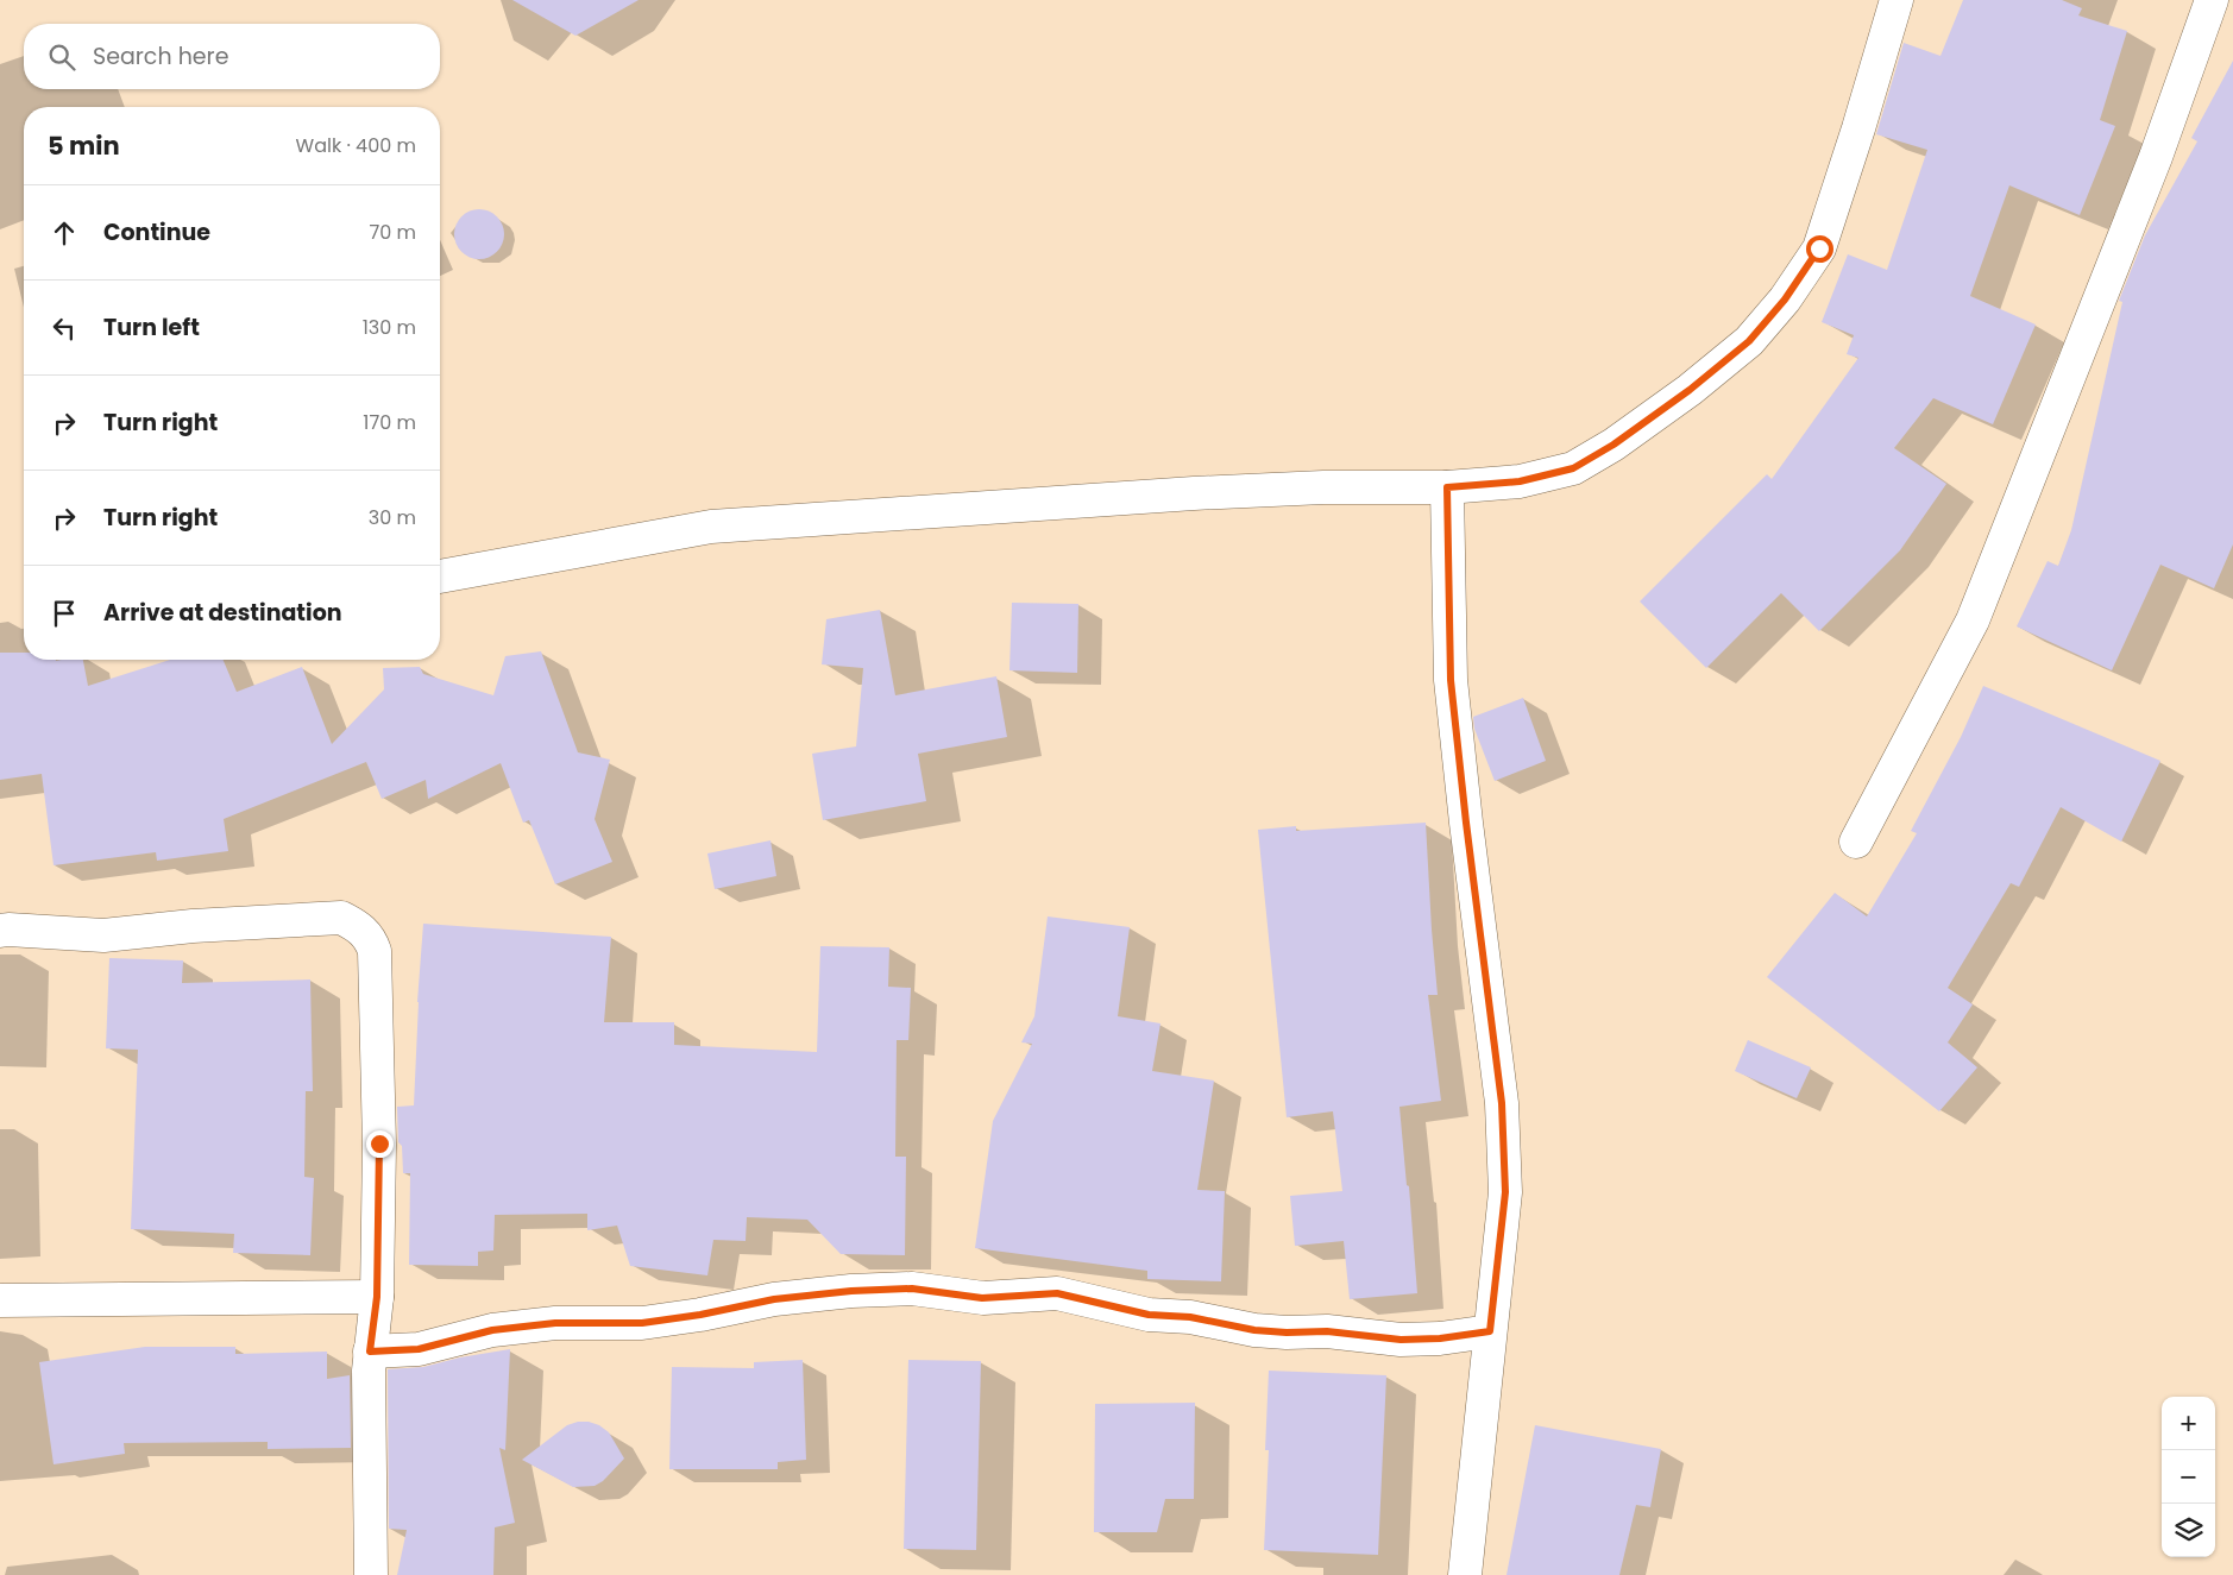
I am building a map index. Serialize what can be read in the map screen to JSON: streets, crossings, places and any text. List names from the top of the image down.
{
  "page": {
    "search": "Search here",
    "heading": ["5 min", "Walk · 400 m"],
    "list": [
      ["Continue", "70 m"],
      ["Turn left", "130 m"],
      ["Turn right", "170 m"],
      ["Turn right", "30 m"],
      "Arrive at destination"
    ],
    "map_buttons": ["+", "−"]
  }
}
